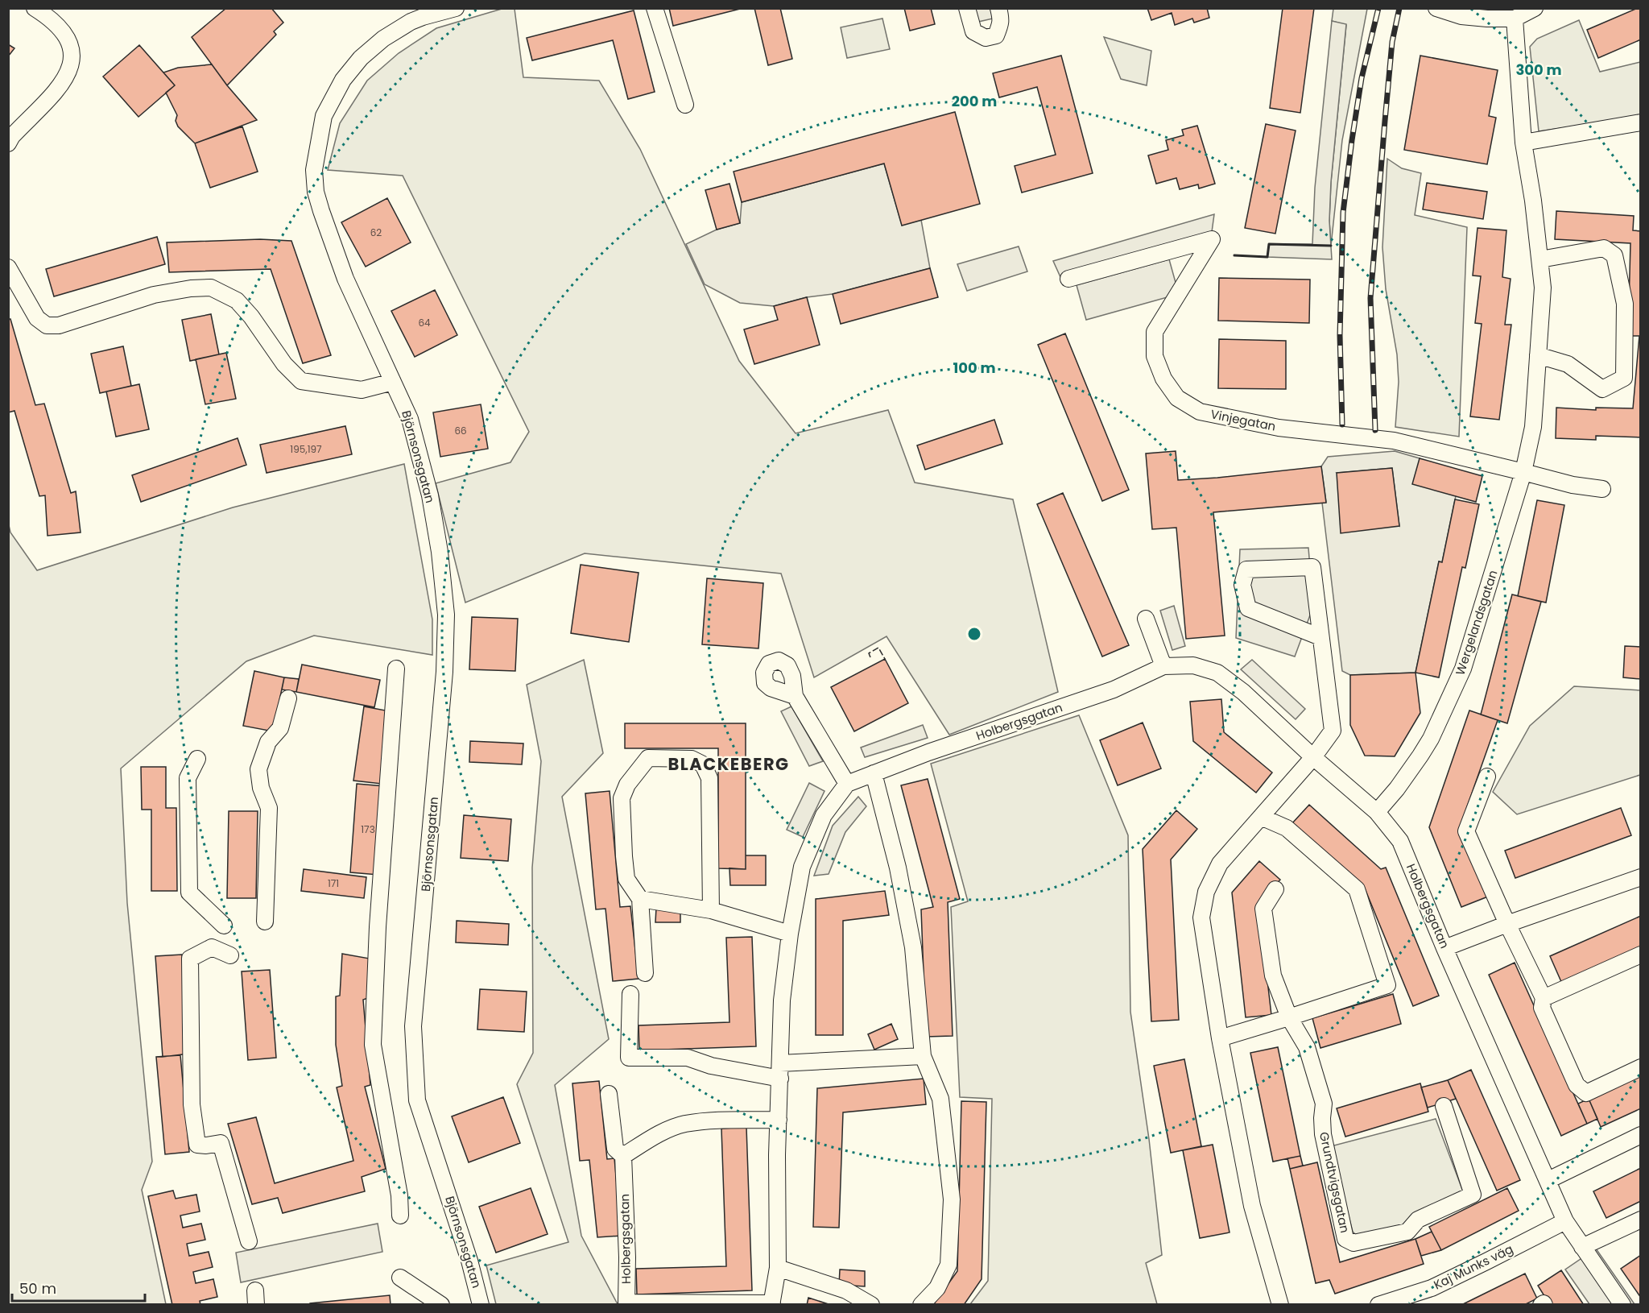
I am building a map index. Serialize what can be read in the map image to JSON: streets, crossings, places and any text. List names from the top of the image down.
{
  "streets": {
    "street": [
      "Vinjegatan",
      "Björnsonsgatan",
      "Wergelandsgatan",
      "Holbergsgatan",
      "Grundtvigsgatan",
      "Kaj Munks väg"
    ]
  },
  "crossings": [
    ["Vinjegatan", "Wergelandsgatan"],
    ["Wergelandsgatan", "Holbergsgatan"],
    ["Holbergsgatan", "Kaj Munks väg"]
  ],
  "districts": ["BLACKEBERG"],
  "house_numbers": [
    "62",
    "64",
    "66",
    "195,197",
    "173",
    "171"
  ],
  "scale_bar": "50 m",
  "rings": ["300 m", "200 m", "100 m"]
}
